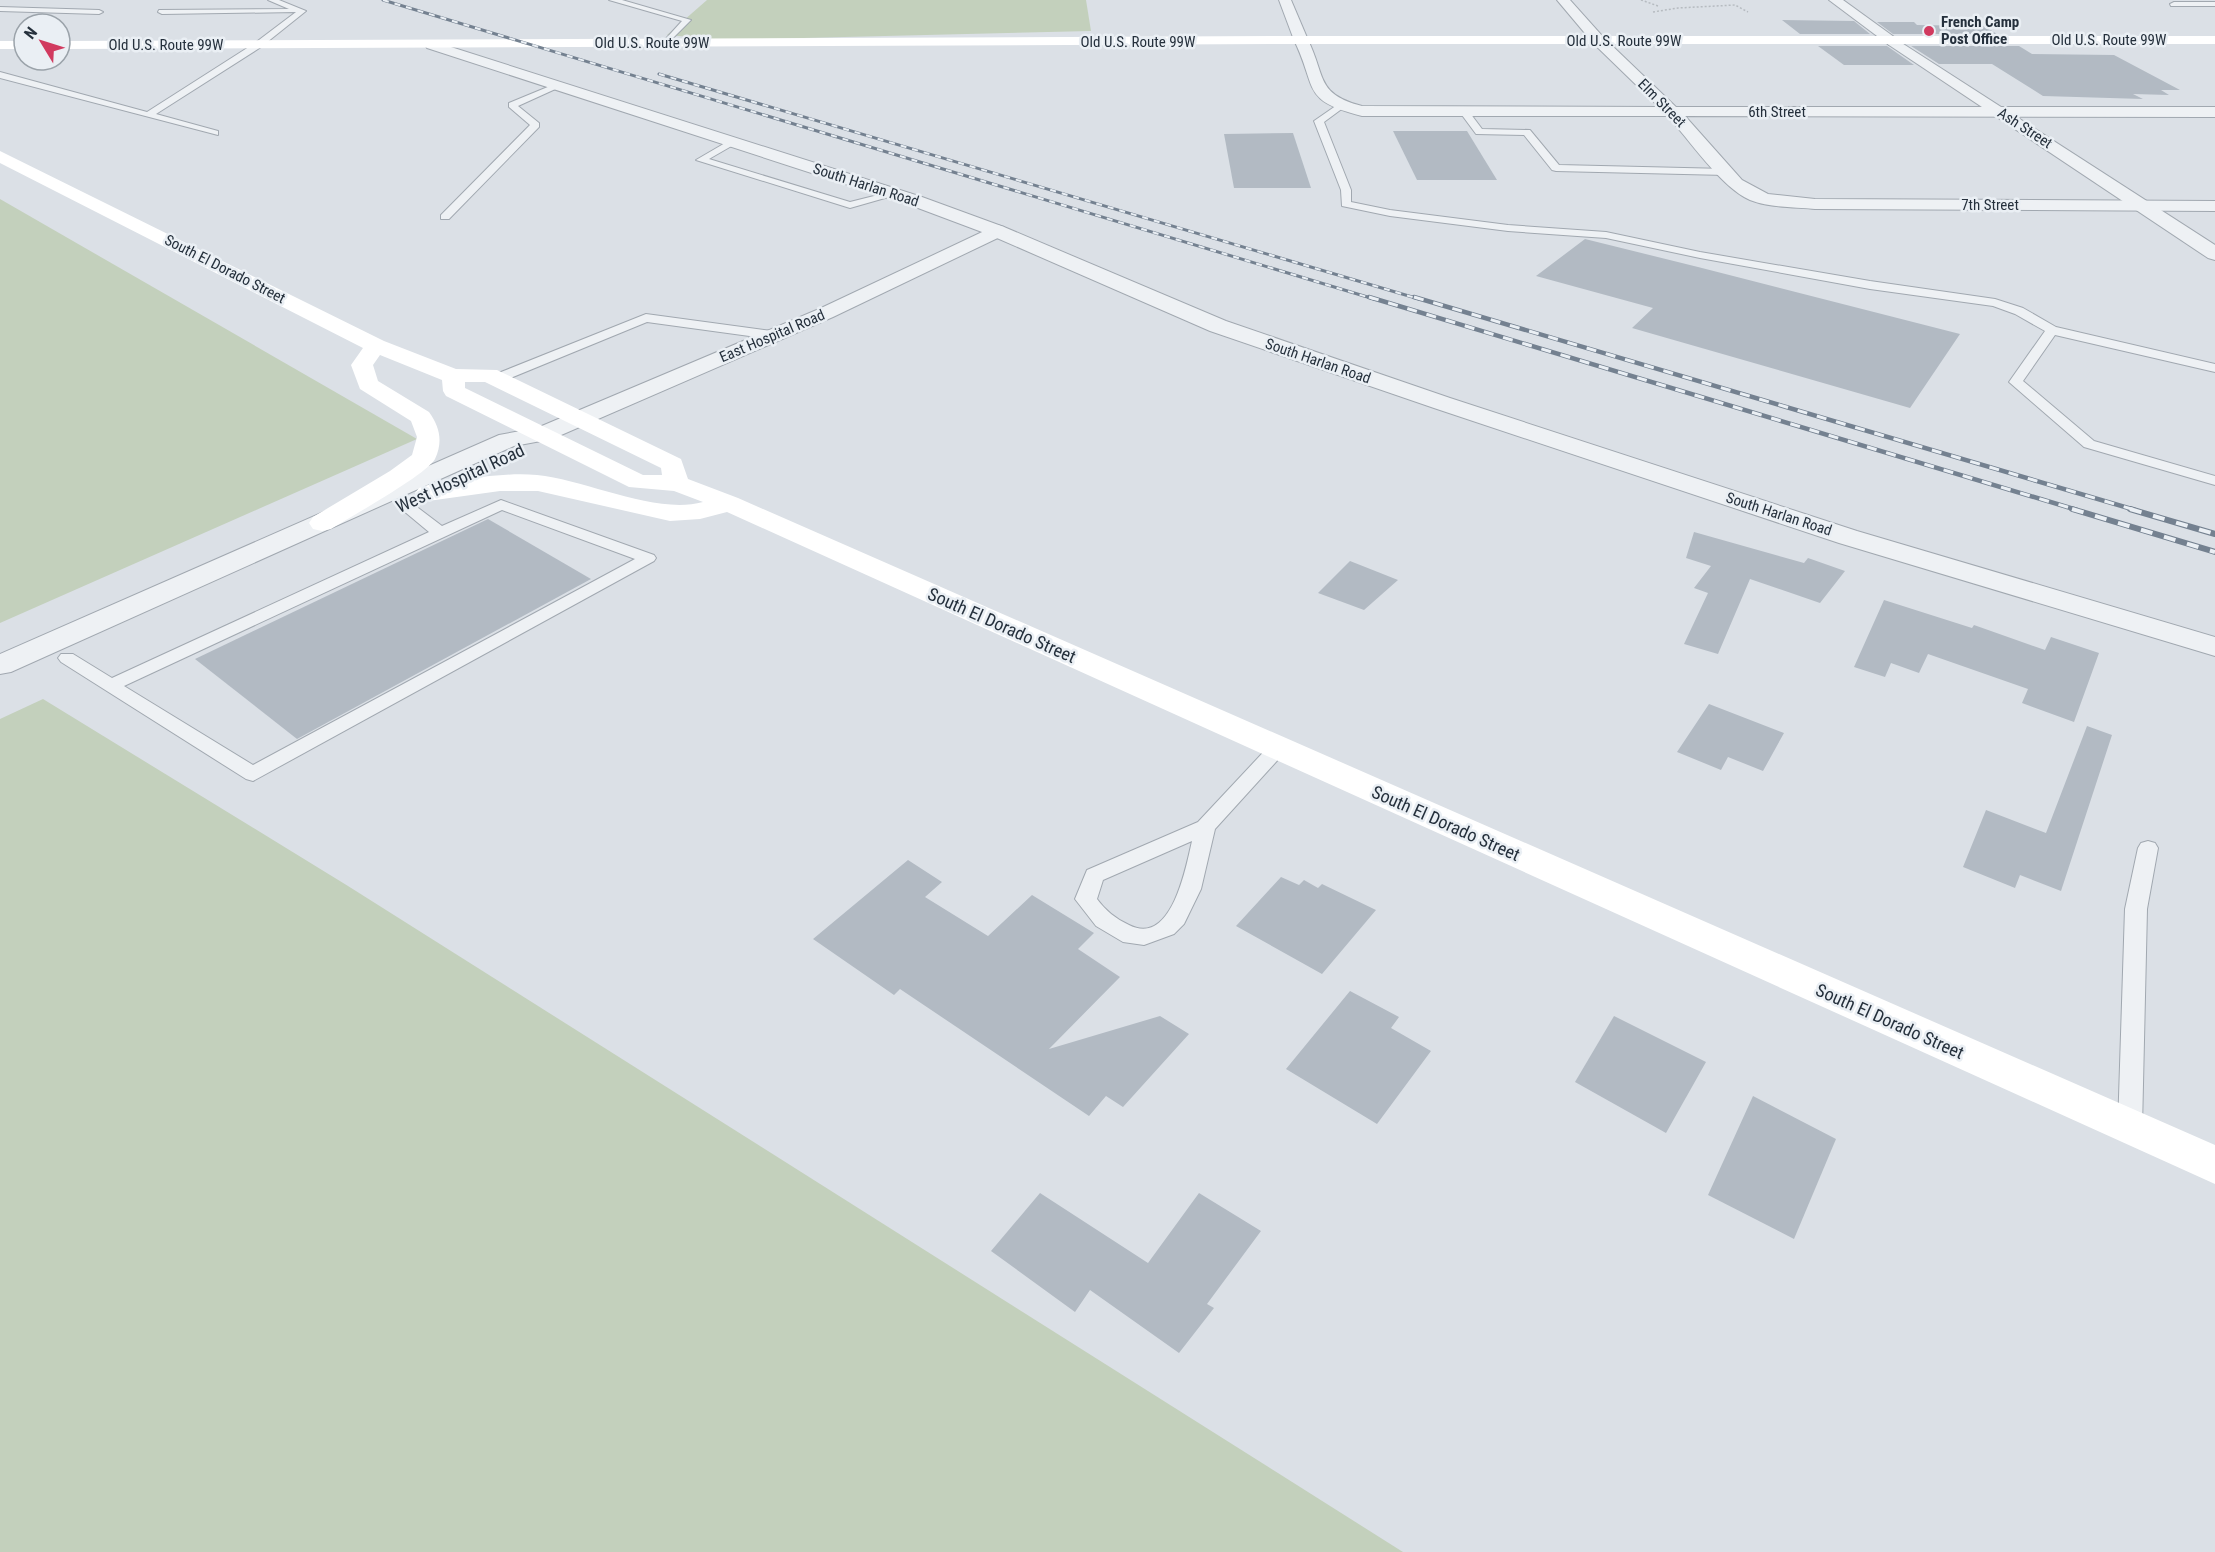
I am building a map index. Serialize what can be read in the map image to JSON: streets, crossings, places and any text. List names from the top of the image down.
{
  "streets": {
    "main road": ["Old U.S. Route 99W", "South El Dorado Street"],
    "street": [
      "Elm Street",
      "6th Street",
      "Ash Street",
      "South Harlan Road",
      "7th Street",
      "East Hospital Road",
      "West Hospital Road"
    ]
  },
  "crossings": [
    ["Old U.S. Route 99W", "Elm Street"],
    ["Old U.S. Route 99W", "Ash Street"],
    ["Old U.S. Route 99W", "South Harlan Road"],
    ["Elm Street", "6th Street"],
    ["Elm Street", "7th Street"],
    ["6th Street", "Ash Street"],
    ["Ash Street", "7th Street"],
    ["South Harlan Road", "East Hospital Road"],
    ["South El Dorado Street", "East Hospital Road"],
    ["South El Dorado Street", "West Hospital Road"],
    ["East Hospital Road", "West Hospital Road"]
  ],
  "places": ["French Camp Post Office"],
  "north": "top left"
}
